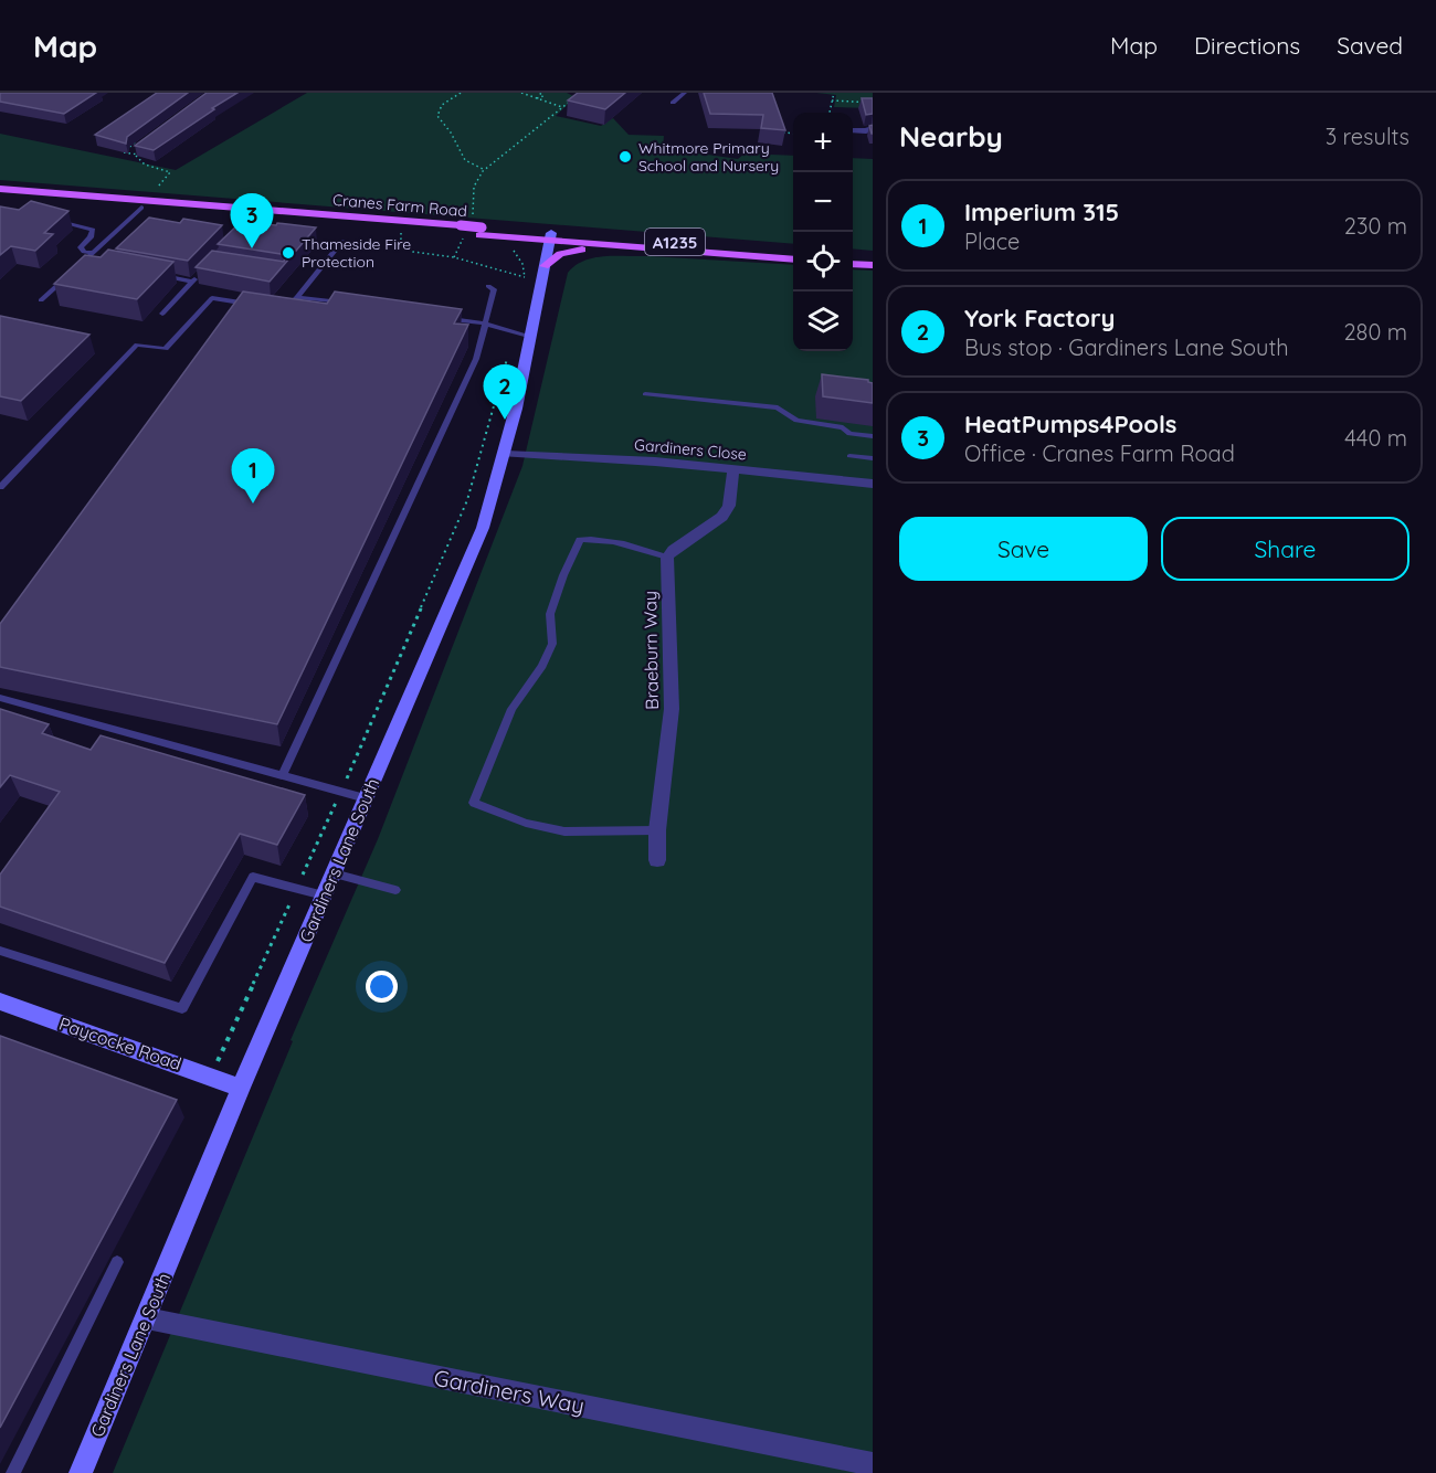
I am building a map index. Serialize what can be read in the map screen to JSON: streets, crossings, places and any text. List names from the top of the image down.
{
  "streets": {
    "main road": ["Cranes Farm Road", "A1235"],
    "street": [
      "Gardiners Close",
      "Braeburn Way",
      "Gardiners Lane South",
      "Paycocke Road",
      "Gardiners Way"
    ]
  },
  "crossings": [
    ["Cranes Farm Road", "A1235"],
    ["Cranes Farm Road", "Gardiners Lane South"],
    ["A1235", "Gardiners Lane South"],
    ["Gardiners Close", "Gardiners Lane South"],
    ["Gardiners Lane South", "Paycocke Road"],
    ["Gardiners Lane South", "Gardiners Way"]
  ],
  "places": ["Whitmore Primary School and Nursery", "Thameside Fire Protection"],
  "page": {
    "header": "Map",
    "nav": ["Map", "Directions", "Saved"],
    "heading": ["Nearby", "3 results"],
    "map_buttons": ["+", "−"],
    "list": [
      {
        "mark": "1",
        "name": "Imperium 315",
        "note": "Place",
        "value": "230 m"
      },
      {
        "mark": "2",
        "name": "York Factory",
        "note": "Bus stop · Gardiners Lane South",
        "value": "280 m"
      },
      {
        "mark": "3",
        "name": "HeatPumps4Pools",
        "note": "Office · Cranes Farm Road",
        "value": "440 m"
      }
    ],
    "pins": ["3", "2", "1"],
    "buttons": ["Save", "Share"]
  }
}
